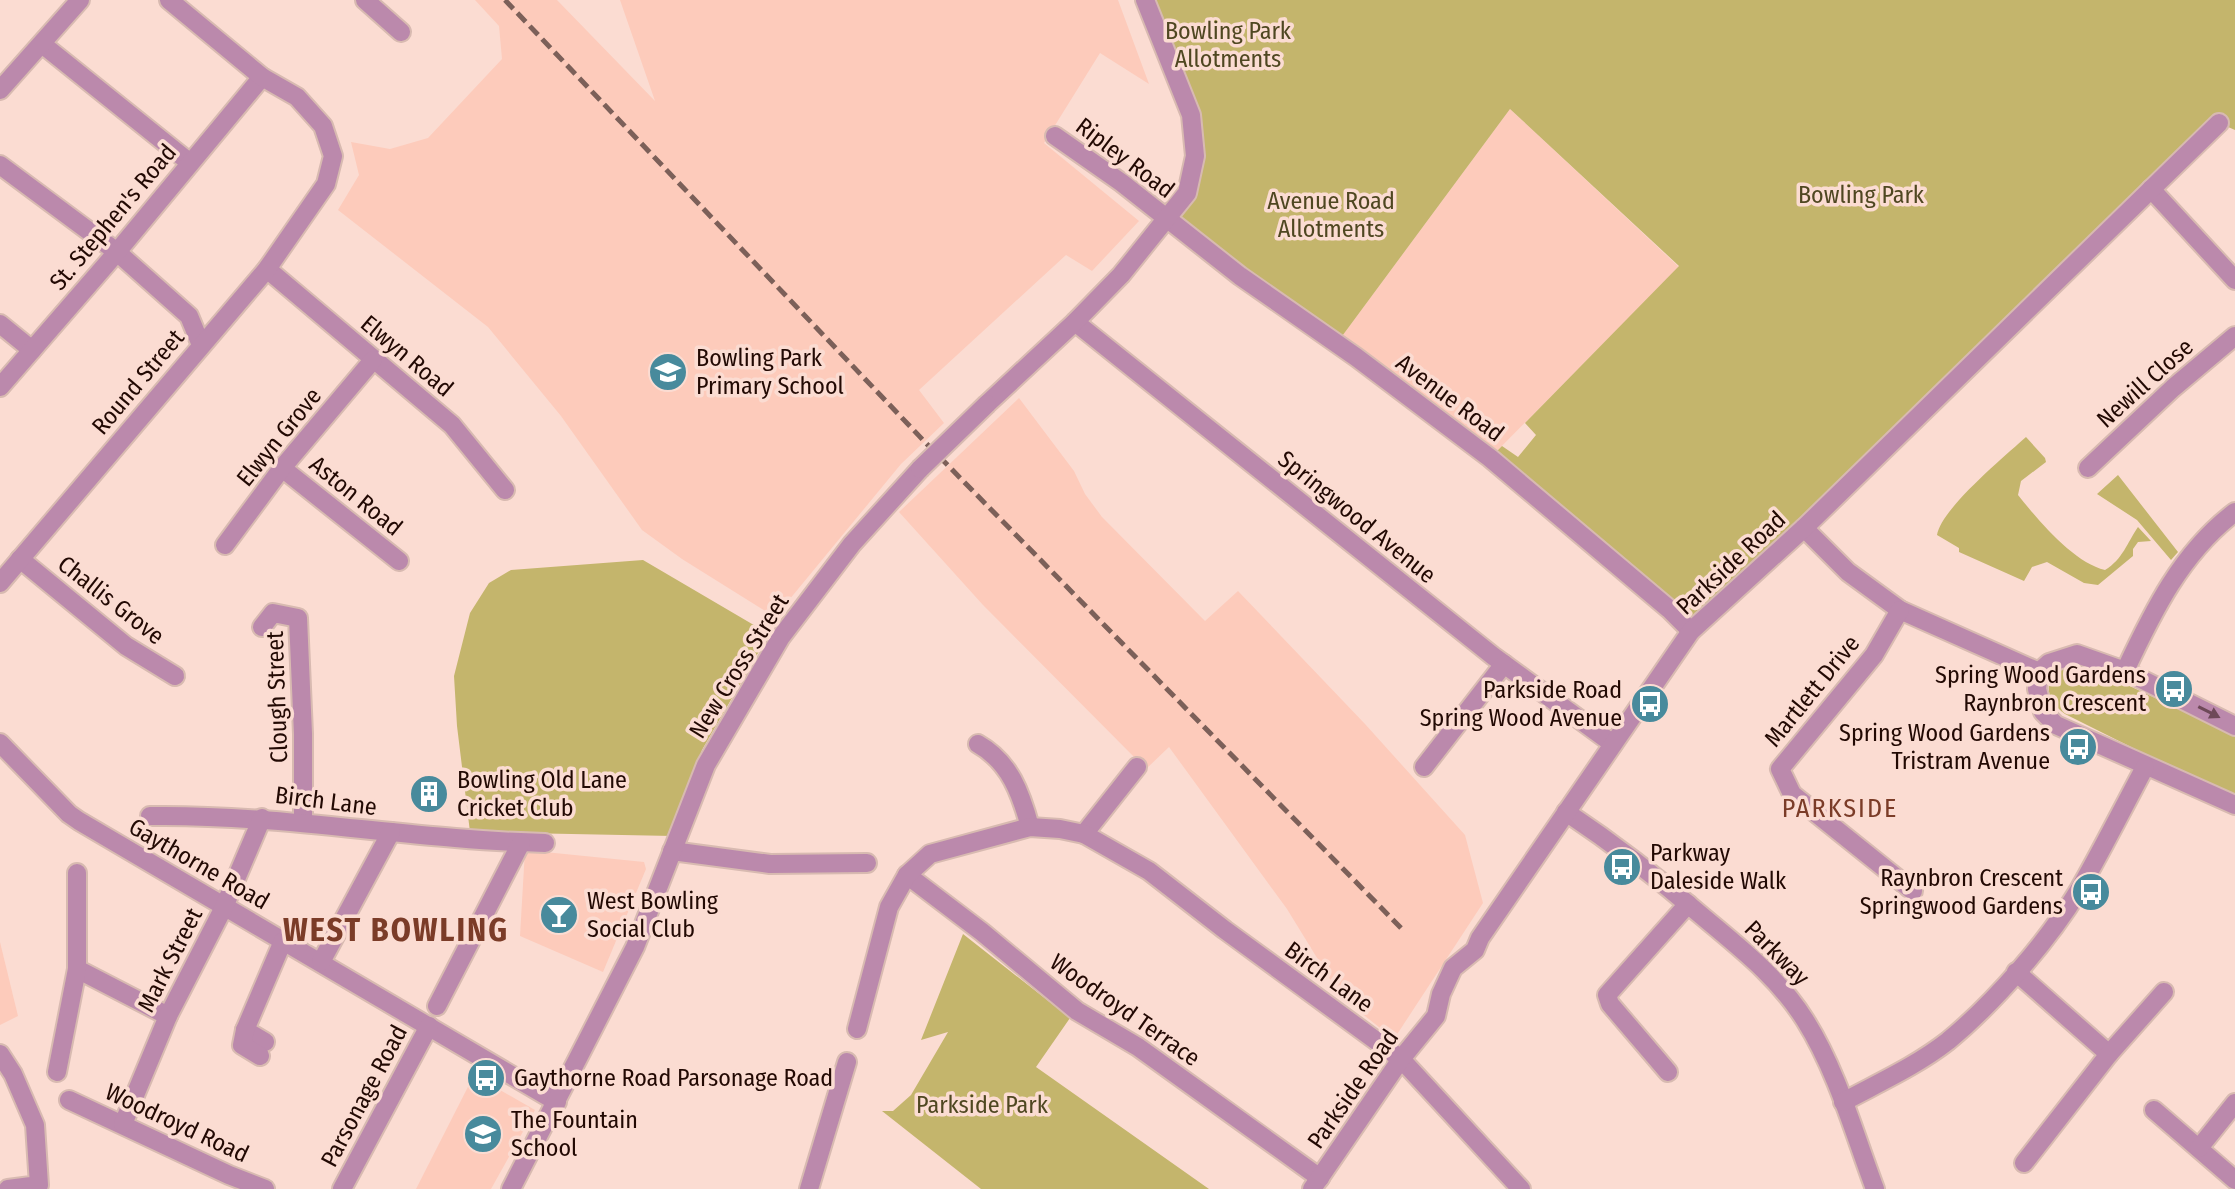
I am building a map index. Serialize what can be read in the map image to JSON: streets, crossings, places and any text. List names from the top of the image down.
{
  "streets": {
    "street": [
      "Ripley Road",
      "St. Stephen's Road",
      "Elwyn Road",
      "Round Street",
      "Newill Close",
      "Avenue Road",
      "Elwyn Grove",
      "Aston Road",
      "Springwood Avenue",
      "Parkside Road",
      "Challis Grove",
      "New Cross Street",
      "Martlett Drive",
      "Clough Street",
      "Birch Lane",
      "Gaythorne Road",
      "Parkway",
      "Mark Street",
      "Woodroyd Terrace",
      "Parsonage Road",
      "Woodroyd Road"
    ]
  },
  "crossings": [
    ["Ripley Road", "Avenue Road"],
    ["Ripley Road", "New Cross Street"],
    ["St. Stephen's Road", "Round Street"],
    ["Elwyn Road", "Round Street"],
    ["Elwyn Road", "Elwyn Grove"],
    ["Round Street", "Challis Grove"],
    ["Avenue Road", "Parkside Road"],
    ["Avenue Road", "New Cross Street"],
    ["Elwyn Grove", "Aston Road"],
    ["Springwood Avenue", "Parkside Road"],
    ["Springwood Avenue", "New Cross Street"],
    ["Parkside Road", "Birch Lane"],
    ["Parkside Road", "Parkway"],
    ["Parkside Road", "Woodroyd Terrace"],
    ["New Cross Street", "Gaythorne Road"],
    ["Clough Street", "Birch Lane"],
    ["Birch Lane", "Mark Street"],
    ["Birch Lane", "Woodroyd Terrace"],
    ["Gaythorne Road", "Mark Street"],
    ["Gaythorne Road", "Parsonage Road"],
    ["Mark Street", "Woodroyd Road"]
  ],
  "districts": ["PARKSIDE", "WEST BOWLING"],
  "parks": [
    "Bowling Park Allotments",
    "Bowling Park",
    "Avenue Road Allotments",
    "Parkside Park"
  ],
  "places": {
    "school or university": ["Bowling Park Primary School", "The Fountain School"],
    "bus stop": [
      "Spring Wood Gardens Raynbron Crescent",
      "Parkside Road Spring Wood Avenue",
      "Spring Wood Gardens Tristram Avenue",
      "Parkway Daleside Walk",
      "Raynbron Crescent Springwood Gardens",
      "Gaythorne Road Parsonage Road"
    ],
    "building": ["Bowling Old Lane Cricket Club"],
    "bar": ["West Bowling Social Club"]
  }
}
